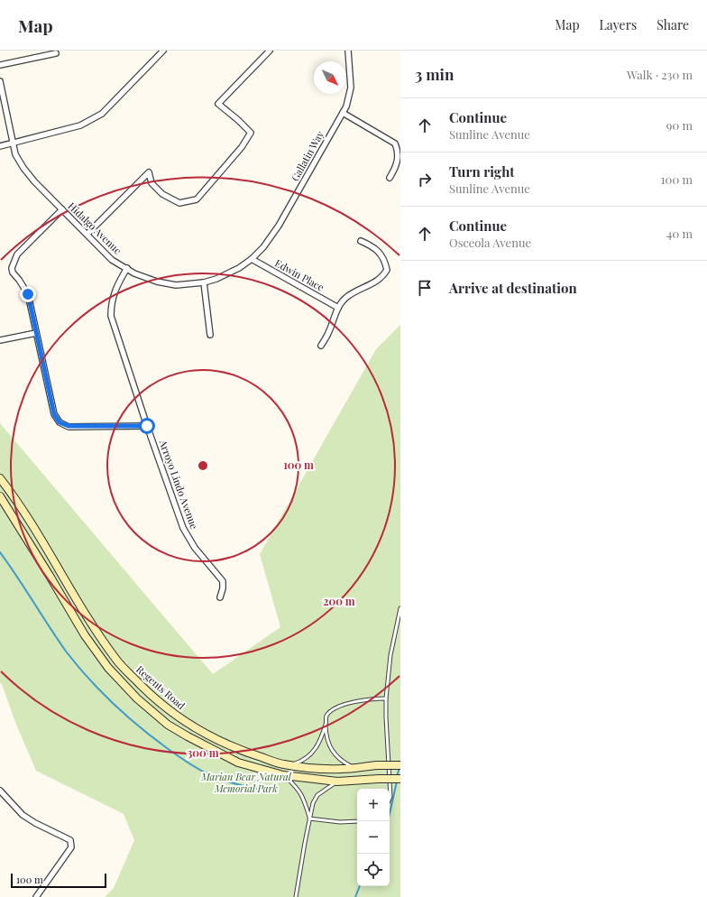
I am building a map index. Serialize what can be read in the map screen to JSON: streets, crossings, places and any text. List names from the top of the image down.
{
  "streets": {
    "main road": ["Regents Road"],
    "street": [
      "Gallatin Way",
      "Hidalgo Avenue",
      "Edwin Place",
      "Arroyo Lindo Avenue"
    ]
  },
  "crossings": [
    ["Gallatin Way", "Hidalgo Avenue"],
    ["Gallatin Way", "Edwin Place"],
    ["Hidalgo Avenue", "Edwin Place"],
    ["Hidalgo Avenue", "Arroyo Lindo Avenue"]
  ],
  "parks": ["Marian Bear Natural Memorial Park"],
  "scale_bar": "100 m",
  "north": "bottom right",
  "page": {
    "header": "Map",
    "nav": ["Map", "Layers", "Share"],
    "heading": ["3 min", "Walk · 230 m"],
    "list": [
      ["Continue", "Sunline Avenue", "90 m"],
      ["Turn right", "Sunline Avenue", "100 m"],
      ["Continue", "Osceola Avenue", "40 m"],
      "Arrive at destination"
    ],
    "map_buttons": ["+", "−"],
    "scale": "100 m"
  },
  "rings": ["100 m", "200 m", "300 m"]
}
